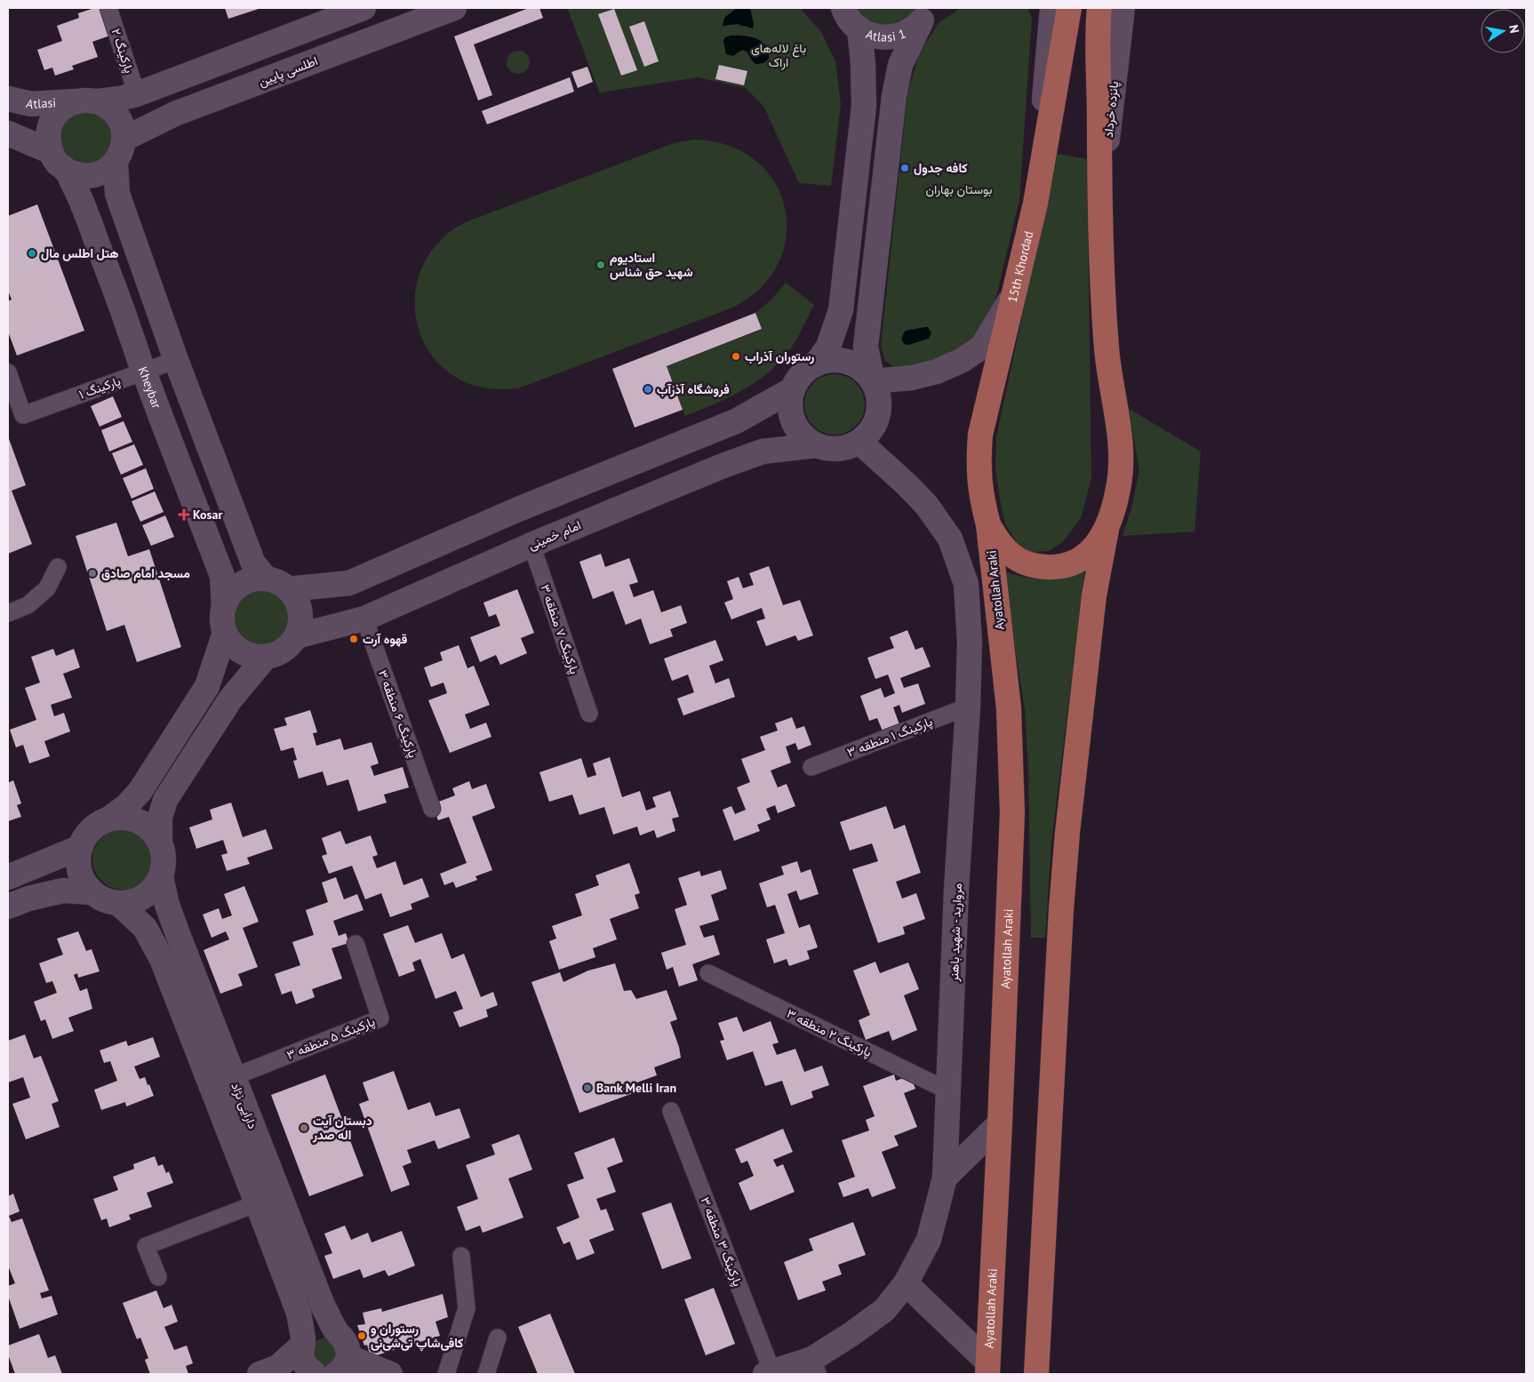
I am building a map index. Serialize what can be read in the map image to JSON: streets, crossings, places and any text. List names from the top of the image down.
{
  "streets": {
    "main road": ["15th Khordad", "Ayatollah Araki"],
    "street": [
      "Atlasi 1",
      "پارکینگ ۲",
      "اطلسی پایین",
      "Atlasi",
      "پانزده خرداد",
      "پارکینگ ۱",
      "Kheybar",
      "امام خمینی",
      "پارکینگ ۷ منطقه ۳",
      "پارکینگ ۶ منطقه ۳",
      "پارکینگ ۱ منطقه ۳",
      "مروارید - شهید باهنر",
      "پارکینگ ۲ منطقه ۳",
      "پارکینگ ۵ منطقه ۳",
      "دارایی نژاد",
      "پارکینگ ۳ منطقه ۳"
    ]
  },
  "crossings": [
    ["اطلسی پایین", "Atlasi"],
    ["اطلسی پایین", "Kheybar"],
    ["Atlasi", "Kheybar"],
    ["15th Khordad", "Ayatollah Araki"],
    ["پارکینگ ۱", "Kheybar"],
    ["Kheybar", "امام خمینی"],
    ["امام خمینی", "پارکینگ ۷ منطقه ۳"],
    ["امام خمینی", "پارکینگ ۶ منطقه ۳"],
    ["امام خمینی", "مروارید - شهید باهنر"],
    ["پارکینگ ۱ منطقه ۳", "مروارید - شهید باهنر"],
    ["مروارید - شهید باهنر", "پارکینگ ۲ منطقه ۳"],
    ["مروارید - شهید باهنر", "پارکینگ ۳ منطقه ۳"],
    ["پارکینگ ۵ منطقه ۳", "دارایی نژاد"]
  ],
  "parks": ["باغ لاله‌های اراک", "بوستان بهاران"],
  "places": {
    "other": [
      "کافه جدول",
      "هتل اطلس مال",
      "استادیوم شهید حق شناس",
      "رستوران آذراب",
      "فروشگاه آذرآب",
      "مسجد امام صادق",
      "قهوه آرت",
      "Bank Melli Iran",
      "دبستان آیت اله صدر",
      "رستوران و کافی‌شاپ تی‌شی‌نی"
    ],
    "health": ["Kosar"]
  },
  "north": "right"
}
